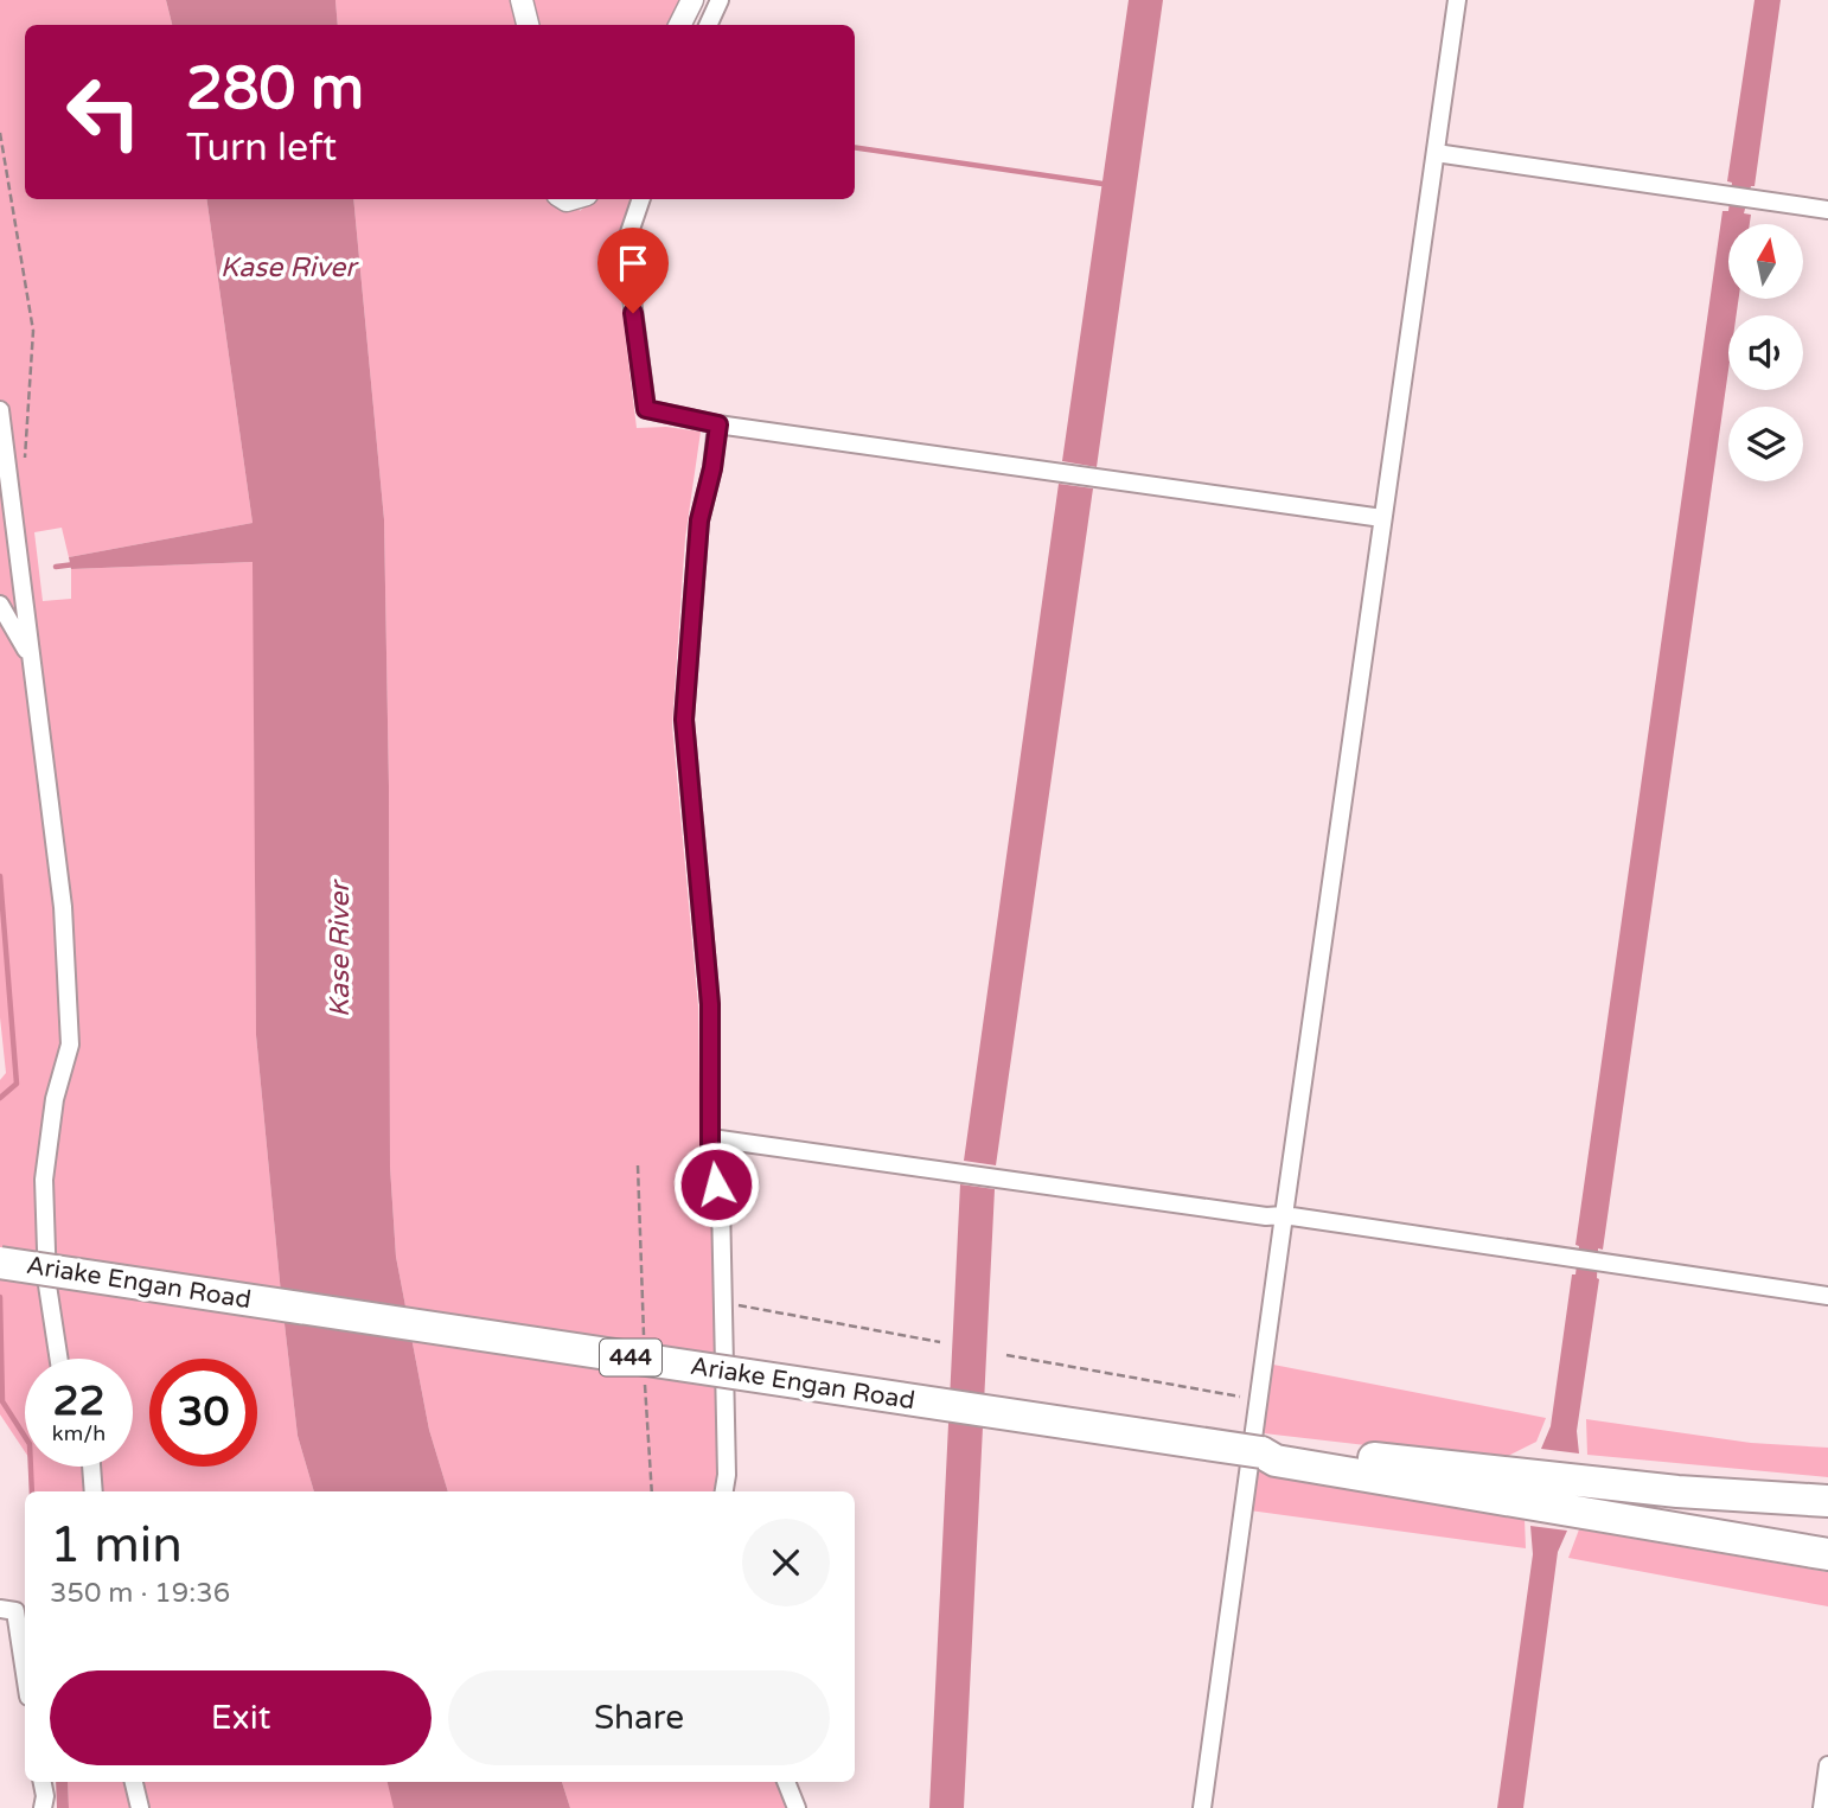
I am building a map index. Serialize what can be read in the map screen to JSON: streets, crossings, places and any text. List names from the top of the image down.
{
  "streets": {
    "highway": ["Ariake Engan Road", "444"]
  },
  "water": ["Kase River"],
  "north": "top",
  "page": {
    "turn": ["280 m", "Turn left"],
    "speed": "22 km/h",
    "limit": "30",
    "heading": ["1 min", "350 m · 19:36"],
    "buttons": ["Exit", "Share"]
  }
}
